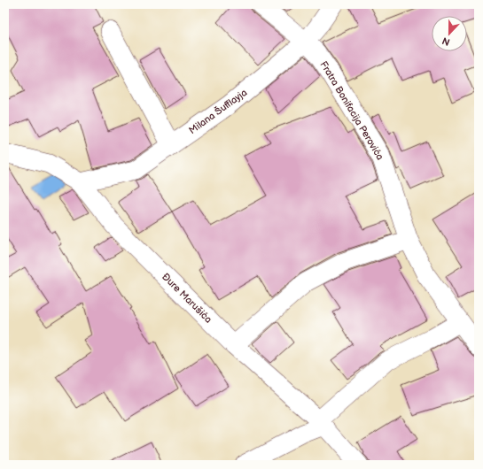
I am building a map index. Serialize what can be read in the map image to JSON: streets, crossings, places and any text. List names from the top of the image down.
{
  "streets": {
    "street": ["Fratra Bonifacija Perovića", "Milana Šufflayja", "Đure Marušića"]
  },
  "crossings": [
    ["Fratra Bonifacija Perovića", "Milana Šufflayja"],
    ["Milana Šufflayja", "Đure Marušića"]
  ],
  "north": "bottom"
}
